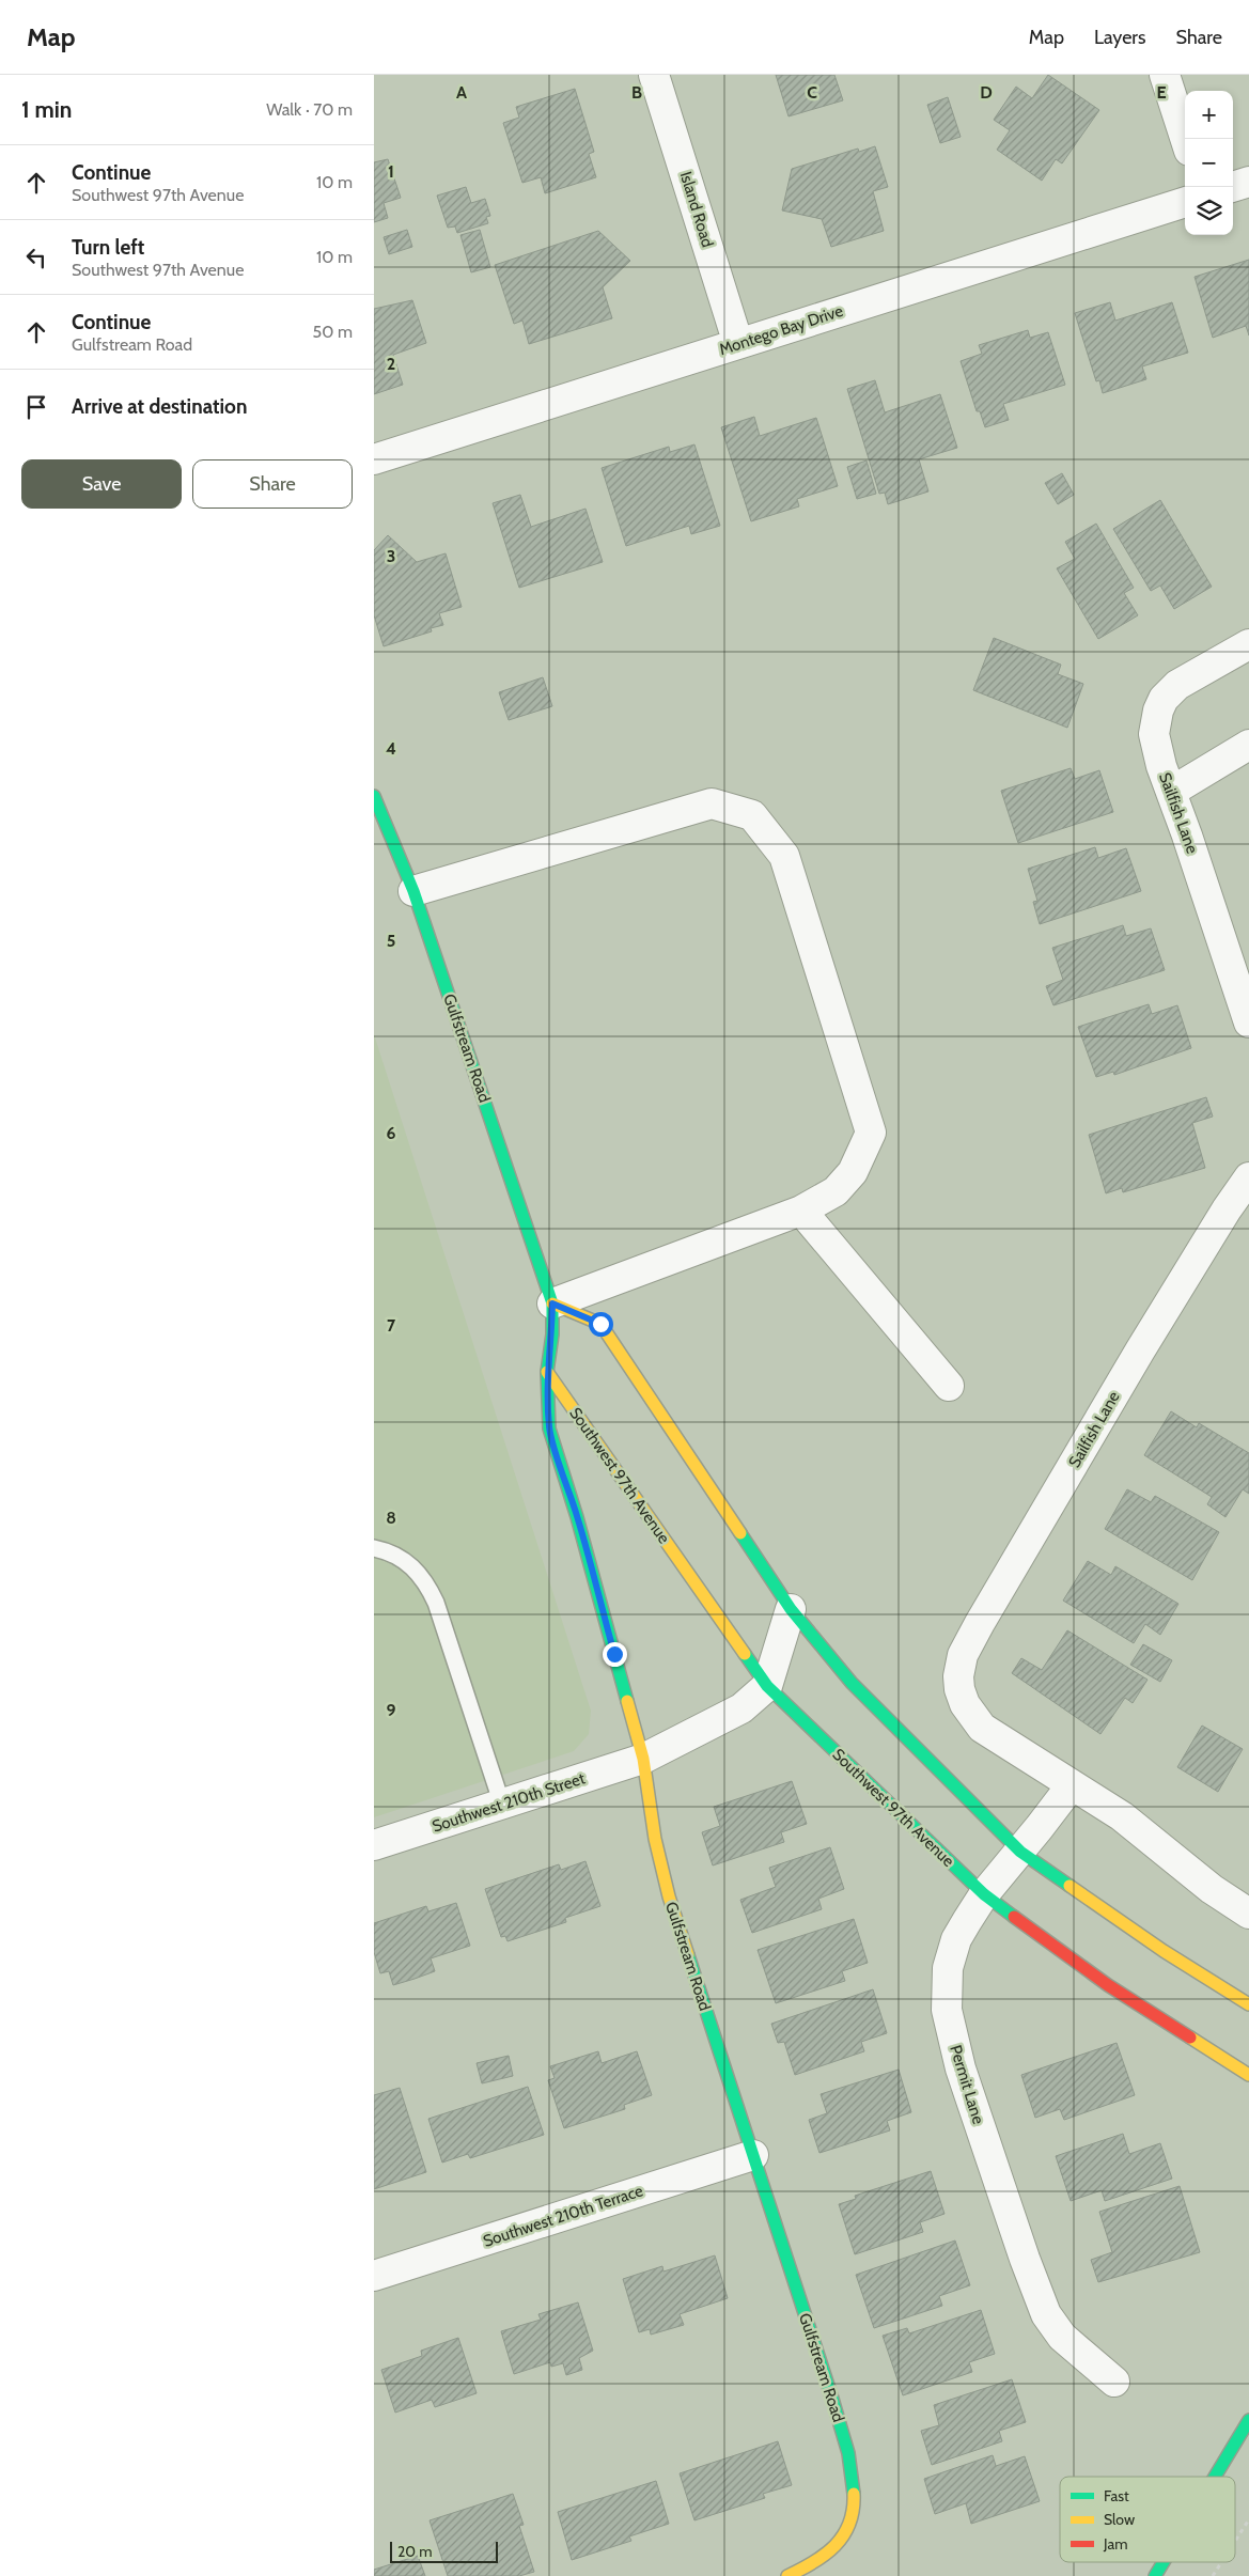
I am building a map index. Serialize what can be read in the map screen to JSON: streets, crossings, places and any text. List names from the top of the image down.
{
  "streets": {
    "street": [
      "Island Road",
      "Montego Bay Drive",
      "Sailfish Lane",
      "Gulfstream Road",
      "Southwest 97th Avenue",
      "Southwest 210th Street",
      "Permit Lane",
      "Southwest 210th Terrace"
    ]
  },
  "crossings": [
    ["Island Road", "Montego Bay Drive"],
    ["Sailfish Lane", "Permit Lane"],
    ["Gulfstream Road", "Southwest 97th Avenue"],
    ["Gulfstream Road", "Southwest 210th Street"],
    ["Gulfstream Road", "Southwest 210th Terrace"],
    ["Southwest 97th Avenue", "Southwest 210th Street"],
    ["Southwest 97th Avenue", "Permit Lane"]
  ],
  "legend": ["Fast", "Slow", "Jam"],
  "scale_bar": "20 m",
  "page": {
    "header": "Map",
    "nav": ["Map", "Layers", "Share"],
    "heading": ["1 min", "Walk · 70 m"],
    "map_buttons": ["+", "−"],
    "list": [
      ["Continue", "Southwest 97th Avenue", "10 m"],
      ["Turn left", "Southwest 97th Avenue", "10 m"],
      ["Continue", "Gulfstream Road", "50 m"],
      "Arrive at destination"
    ],
    "buttons": ["Save", "Share"],
    "scale": "20 m"
  },
  "grid": {
    "columns": [
      "A",
      "B",
      "C",
      "D",
      "E"
    ],
    "rows": [
      "1",
      "2",
      "3",
      "4",
      "5",
      "6",
      "7",
      "8",
      "9"
    ]
  }
}
